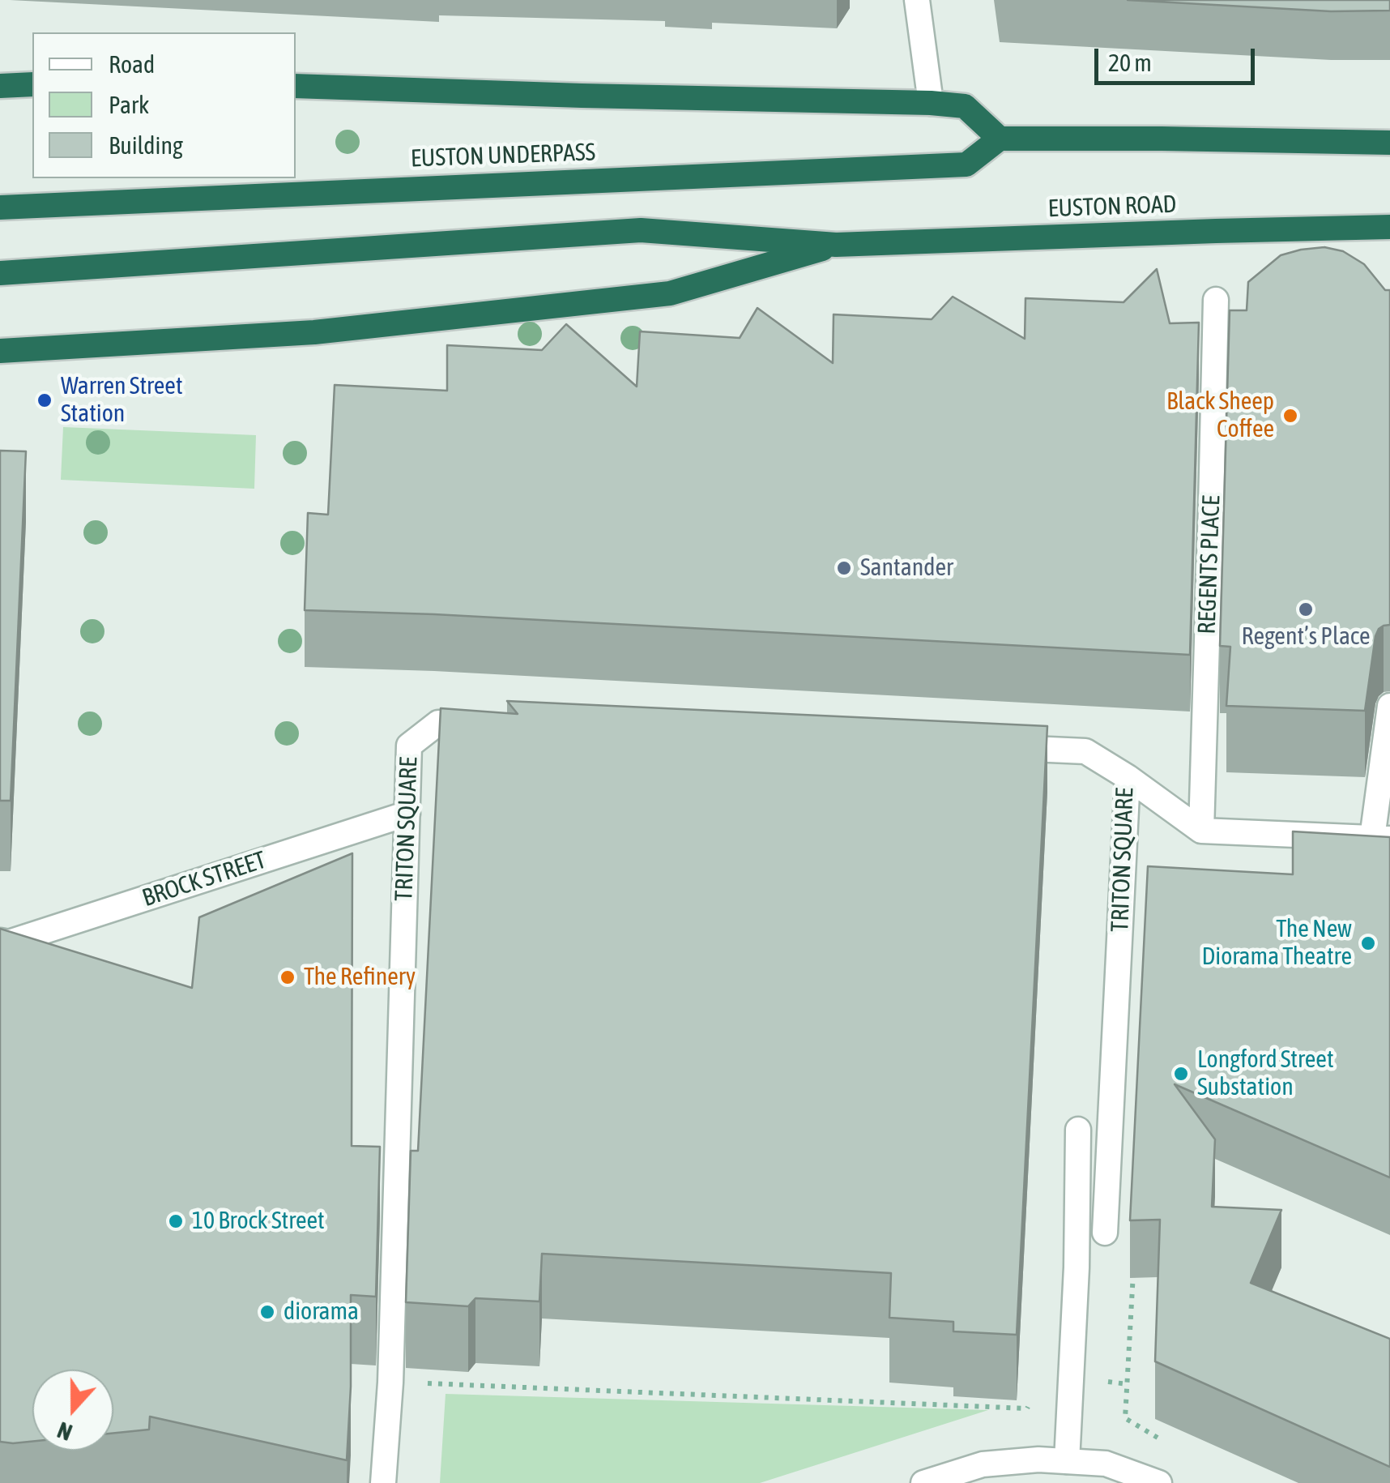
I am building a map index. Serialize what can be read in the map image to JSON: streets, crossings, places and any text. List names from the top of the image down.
{
  "streets": {
    "highway": ["EUSTON UNDERPASS", "EUSTON ROAD"],
    "street": ["REGENTS PLACE", "TRITON SQUARE", "BROCK STREET"]
  },
  "crossings": [
    ["TRITON SQUARE", "BROCK STREET"]
  ],
  "places": [
    "Warren Street Station",
    "Black Sheep Coffee",
    "Santander",
    "Regent’s Place",
    "The New Diorama Theatre",
    "The Refinery",
    "Longford Street Substation",
    "10 Brock Street",
    "diorama"
  ],
  "legend": ["Road", "Park", "Building"],
  "scale_bar": "20 m",
  "north": "bottom"
}
